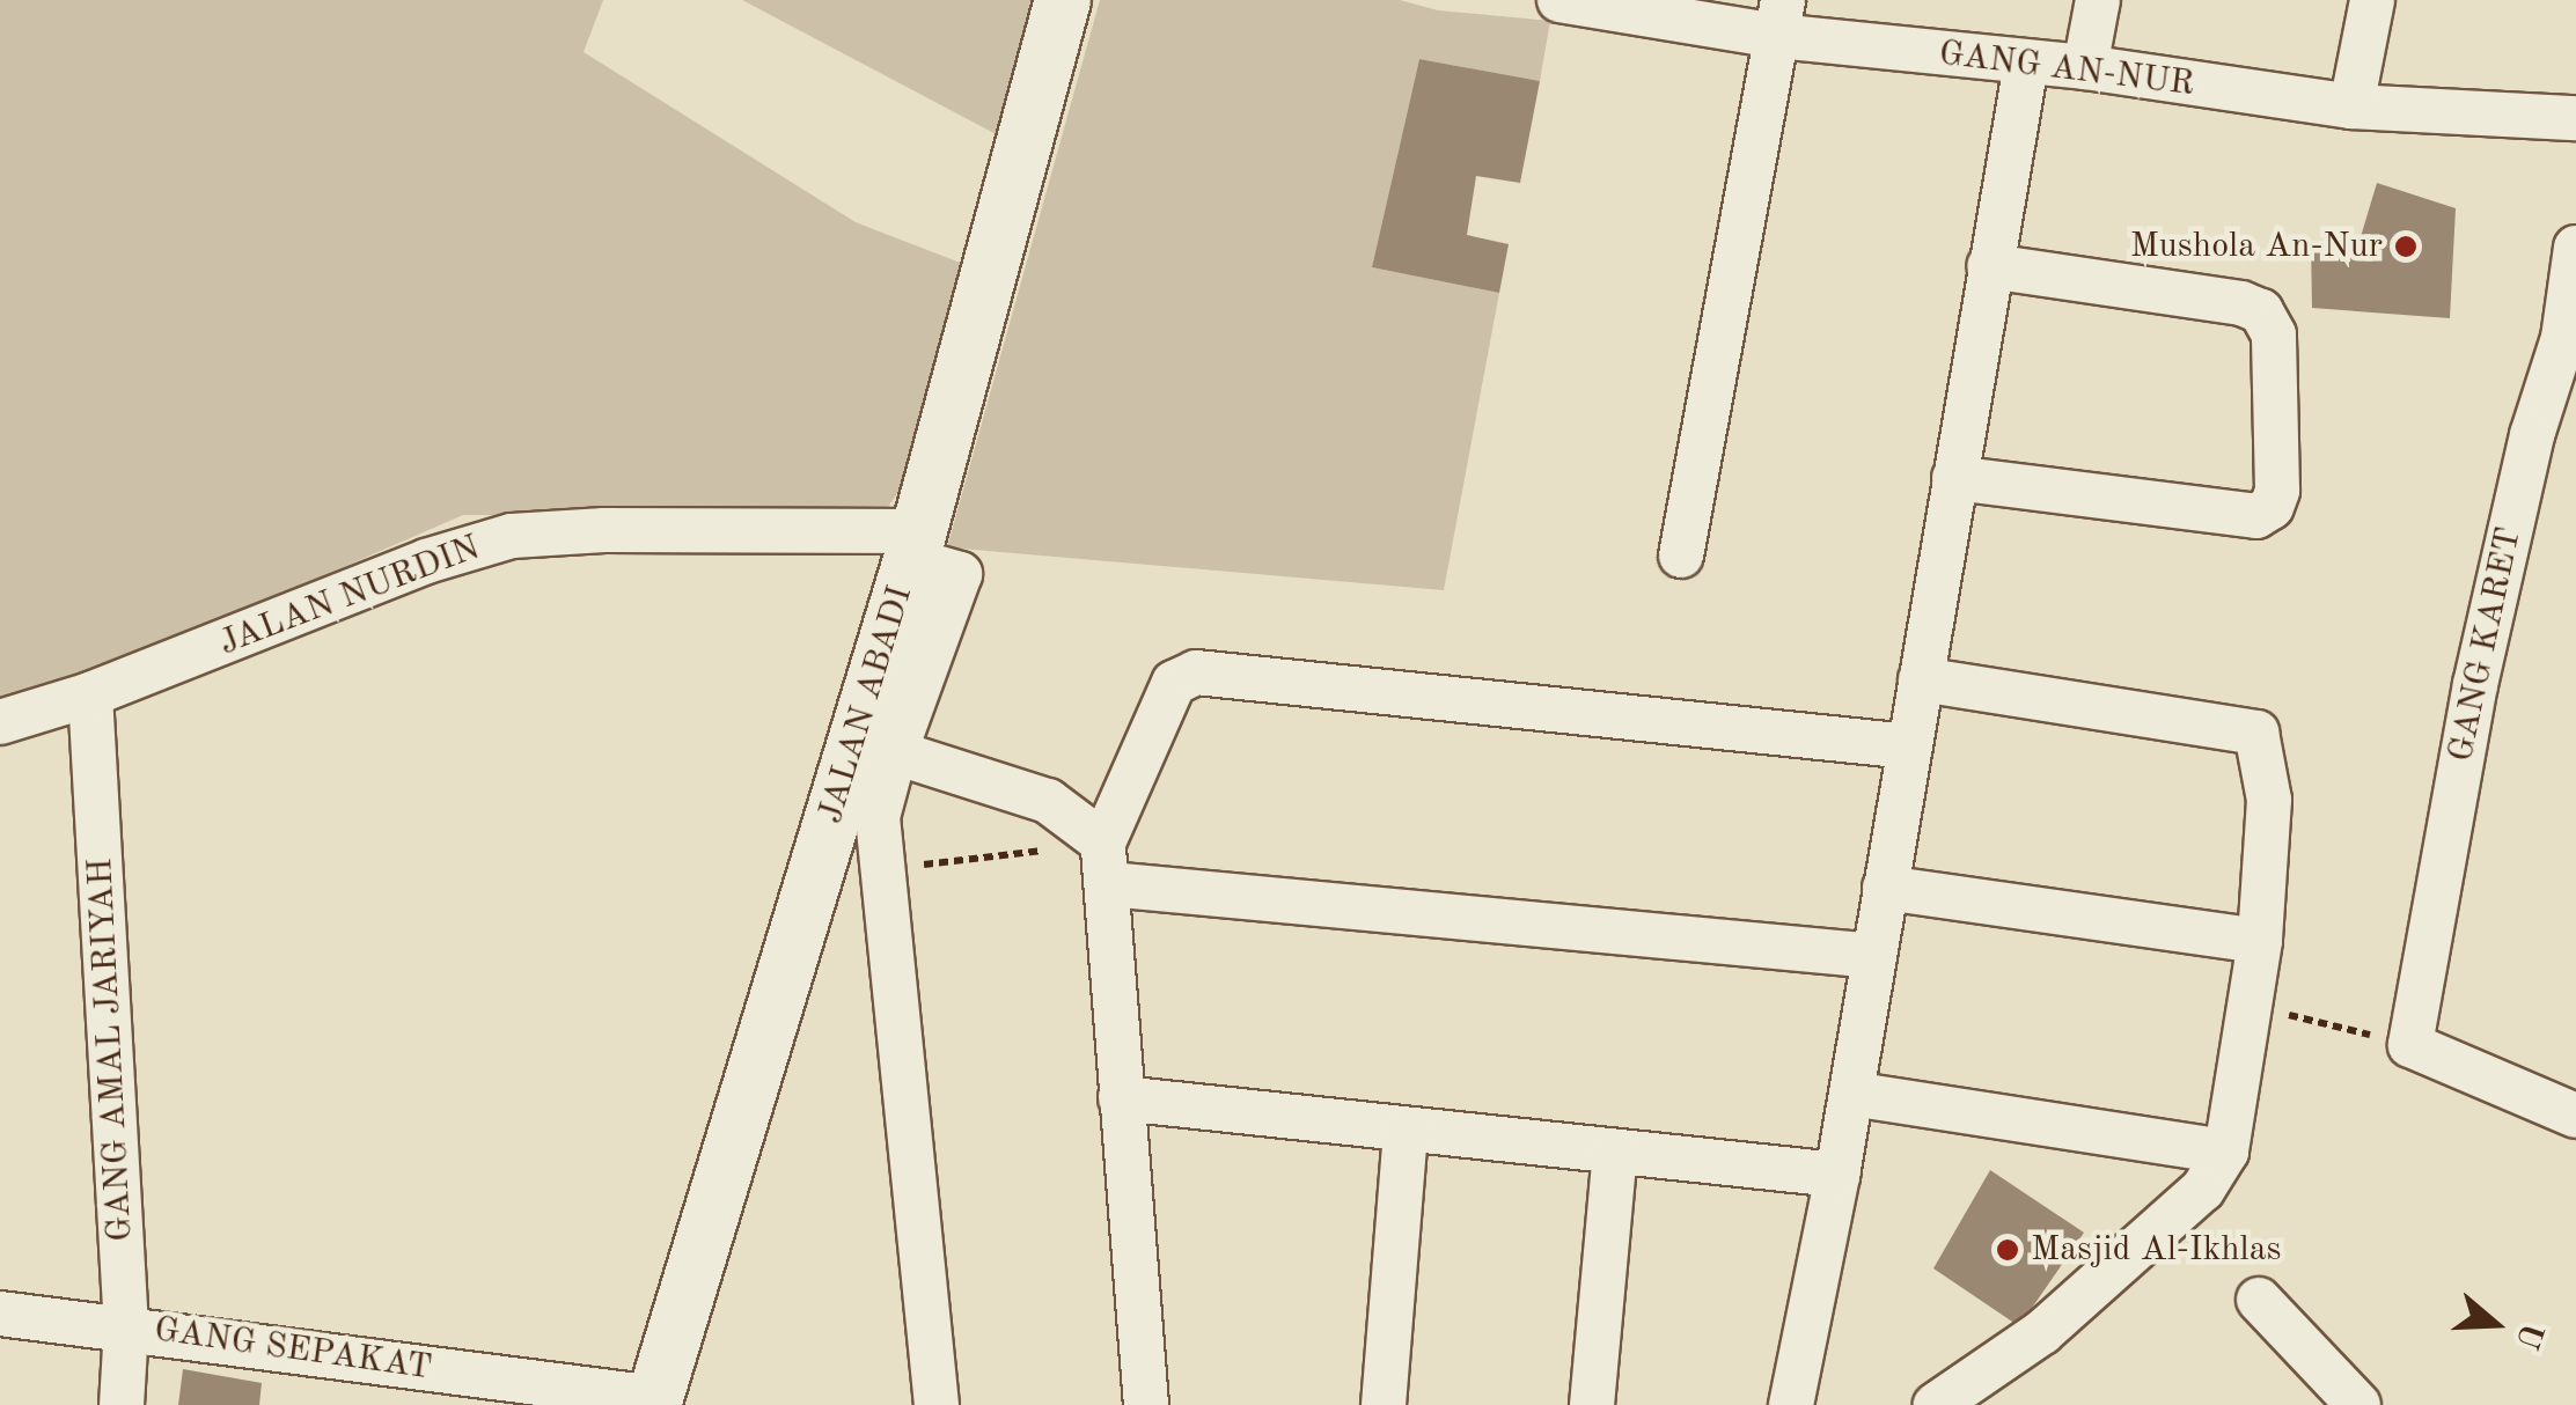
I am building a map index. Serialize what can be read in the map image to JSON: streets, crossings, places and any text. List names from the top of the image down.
{
  "streets": {
    "street": [
      "GANG AN-NUR",
      "JALAN NURDIN",
      "GANG KARET",
      "JALAN ABADI",
      "GANG AMAL JARIYAH",
      "GANG SEPAKAT"
    ]
  },
  "crossings": [
    ["JALAN NURDIN", "JALAN ABADI"],
    ["JALAN NURDIN", "GANG AMAL JARIYAH"],
    ["JALAN ABADI", "GANG SEPAKAT"],
    ["GANG AMAL JARIYAH", "GANG SEPAKAT"]
  ],
  "places": ["Mushola An-Nur", "Masjid Al-Ikhlas"],
  "north": "right"
}
